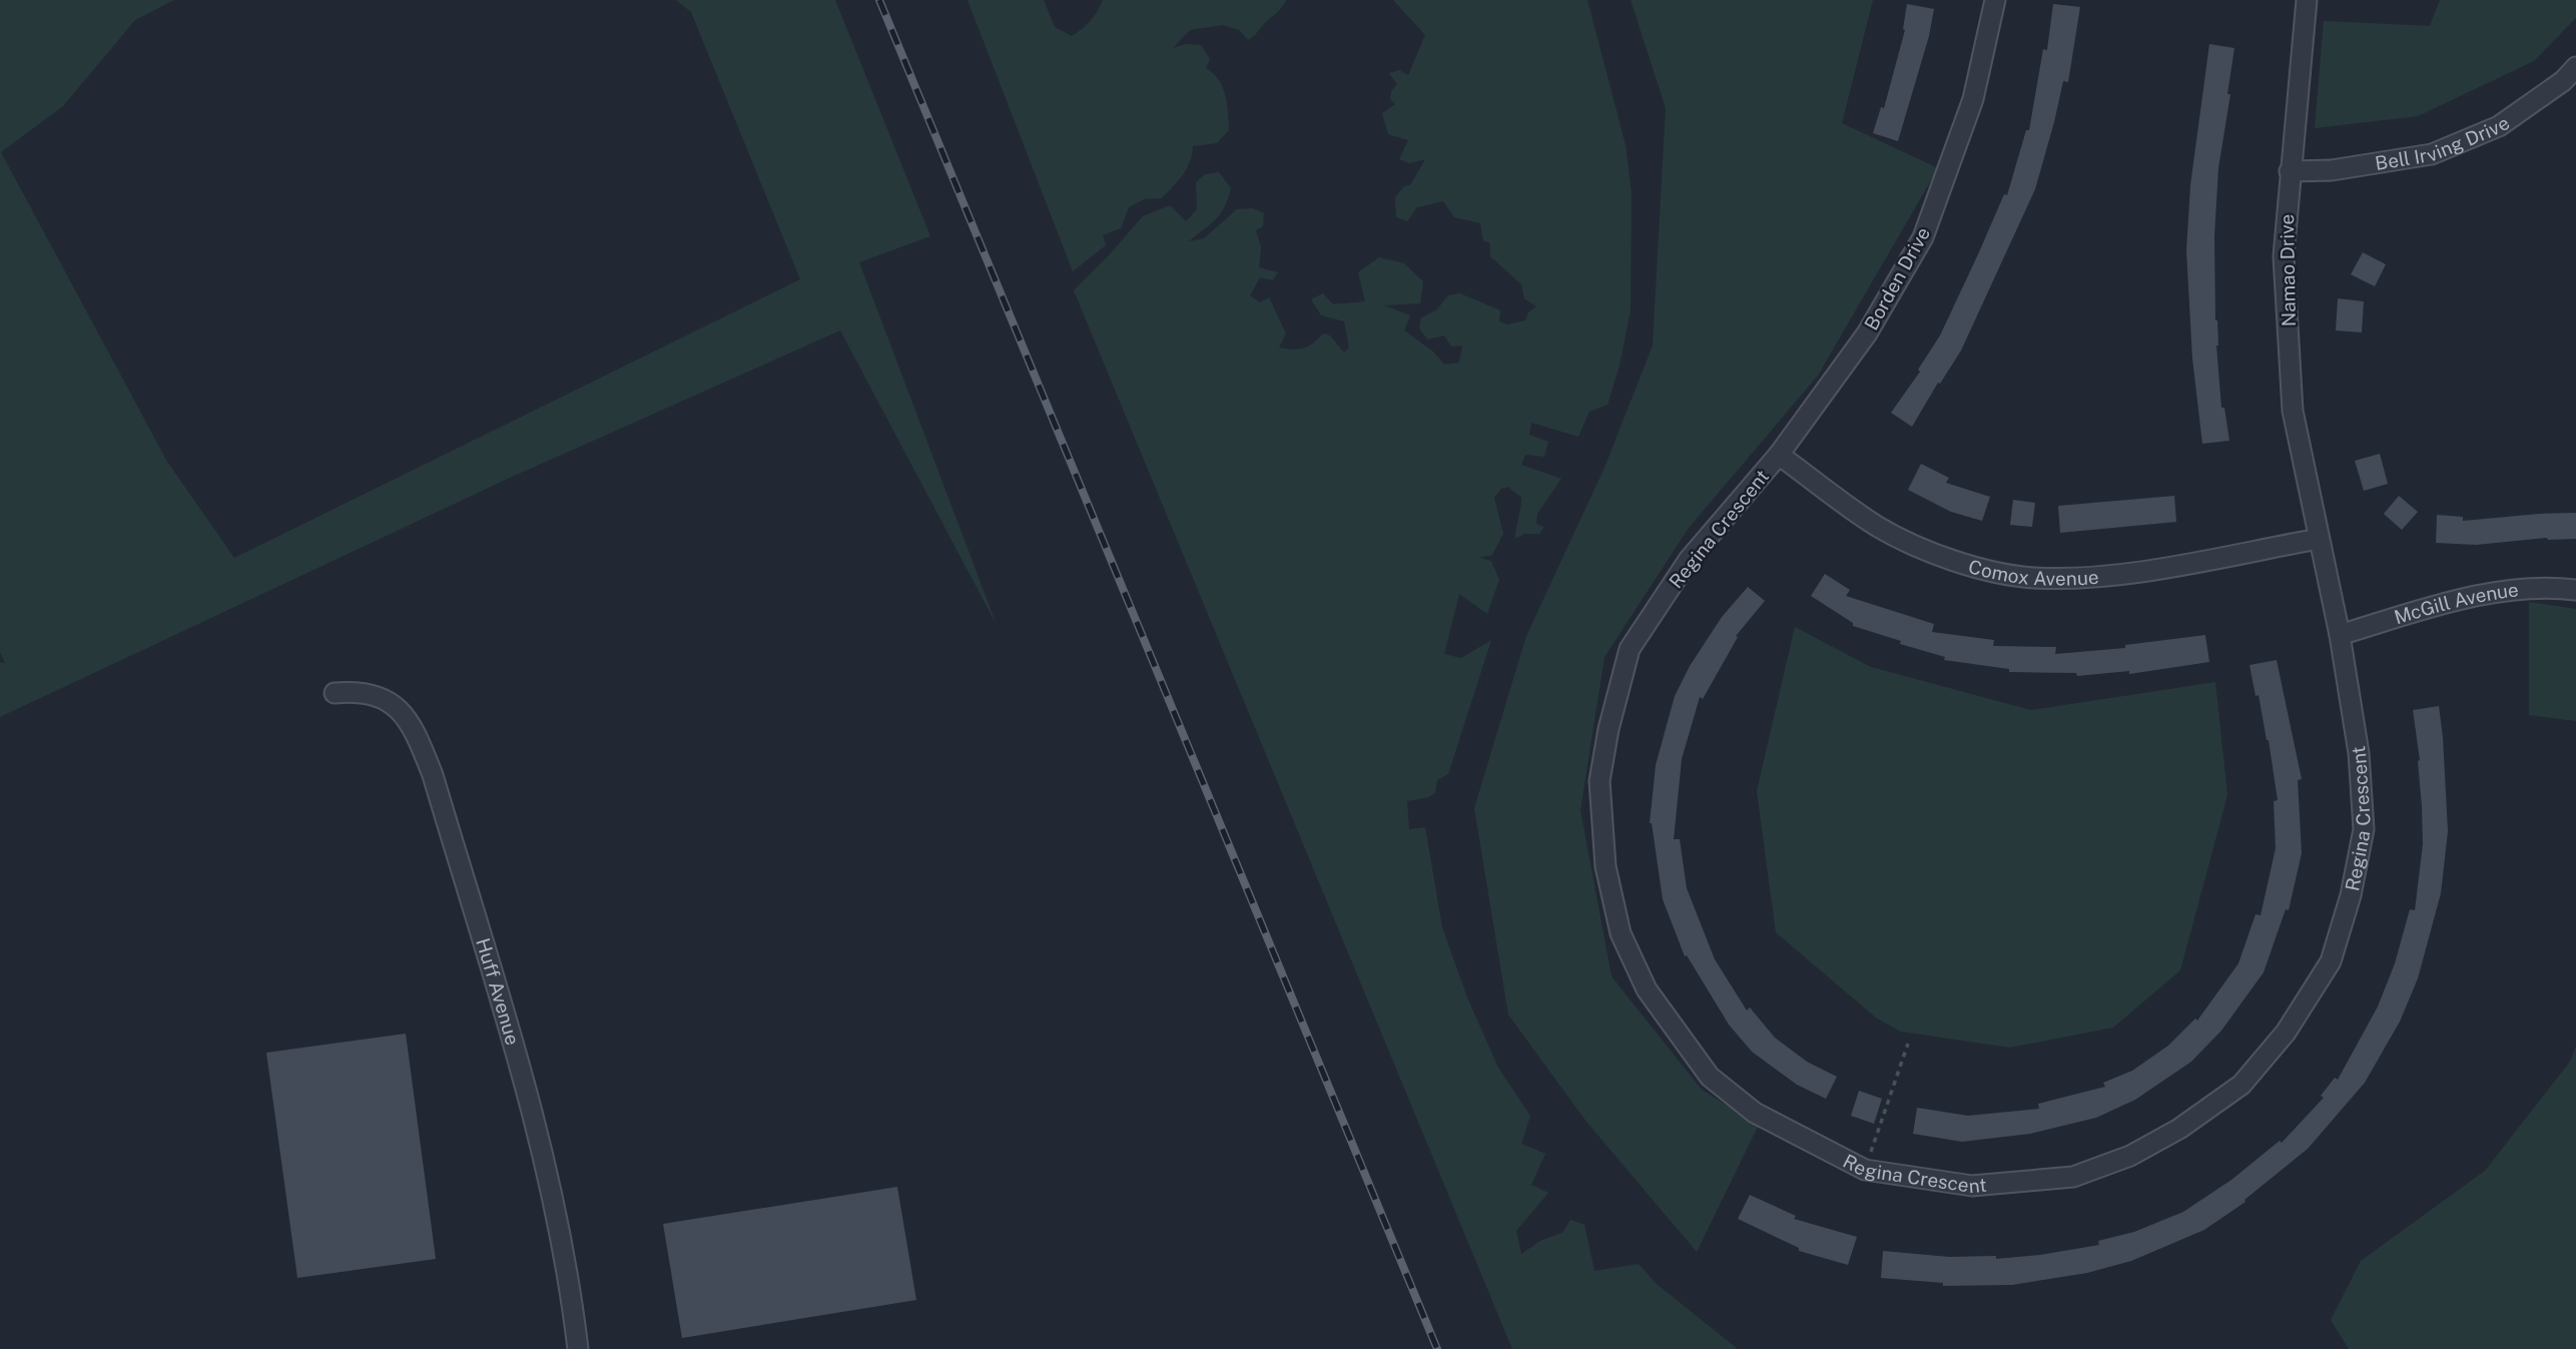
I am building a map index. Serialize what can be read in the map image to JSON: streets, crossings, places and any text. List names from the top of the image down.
{
  "streets": {
    "street": [
      "Bell Irving Drive",
      "Namao Drive",
      "Borden Drive",
      "Regina Crescent",
      "Comox Avenue",
      "McGill Avenue",
      "Huff Avenue"
    ]
  },
  "crossings": [
    ["Bell Irving Drive", "Namao Drive"],
    ["Namao Drive", "Regina Crescent"],
    ["Namao Drive", "Comox Avenue"],
    ["Borden Drive", "Regina Crescent"],
    ["Borden Drive", "Comox Avenue"],
    ["Regina Crescent", "Comox Avenue"],
    ["Regina Crescent", "McGill Avenue"]
  ]
}
